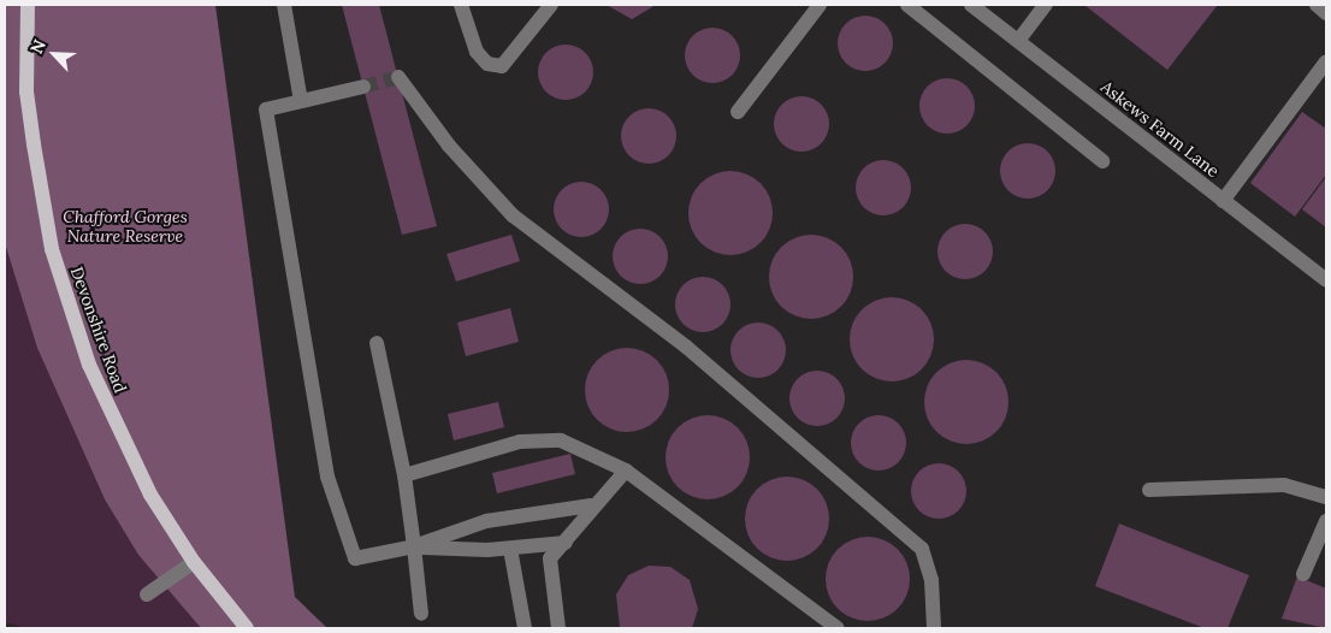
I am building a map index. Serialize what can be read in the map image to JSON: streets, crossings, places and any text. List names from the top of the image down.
{
  "streets": {
    "main road": ["Devonshire Road"],
    "street": ["Askews Farm Lane"]
  },
  "parks": ["Chafford Gorges Nature Reserve"],
  "north": "top left"
}
